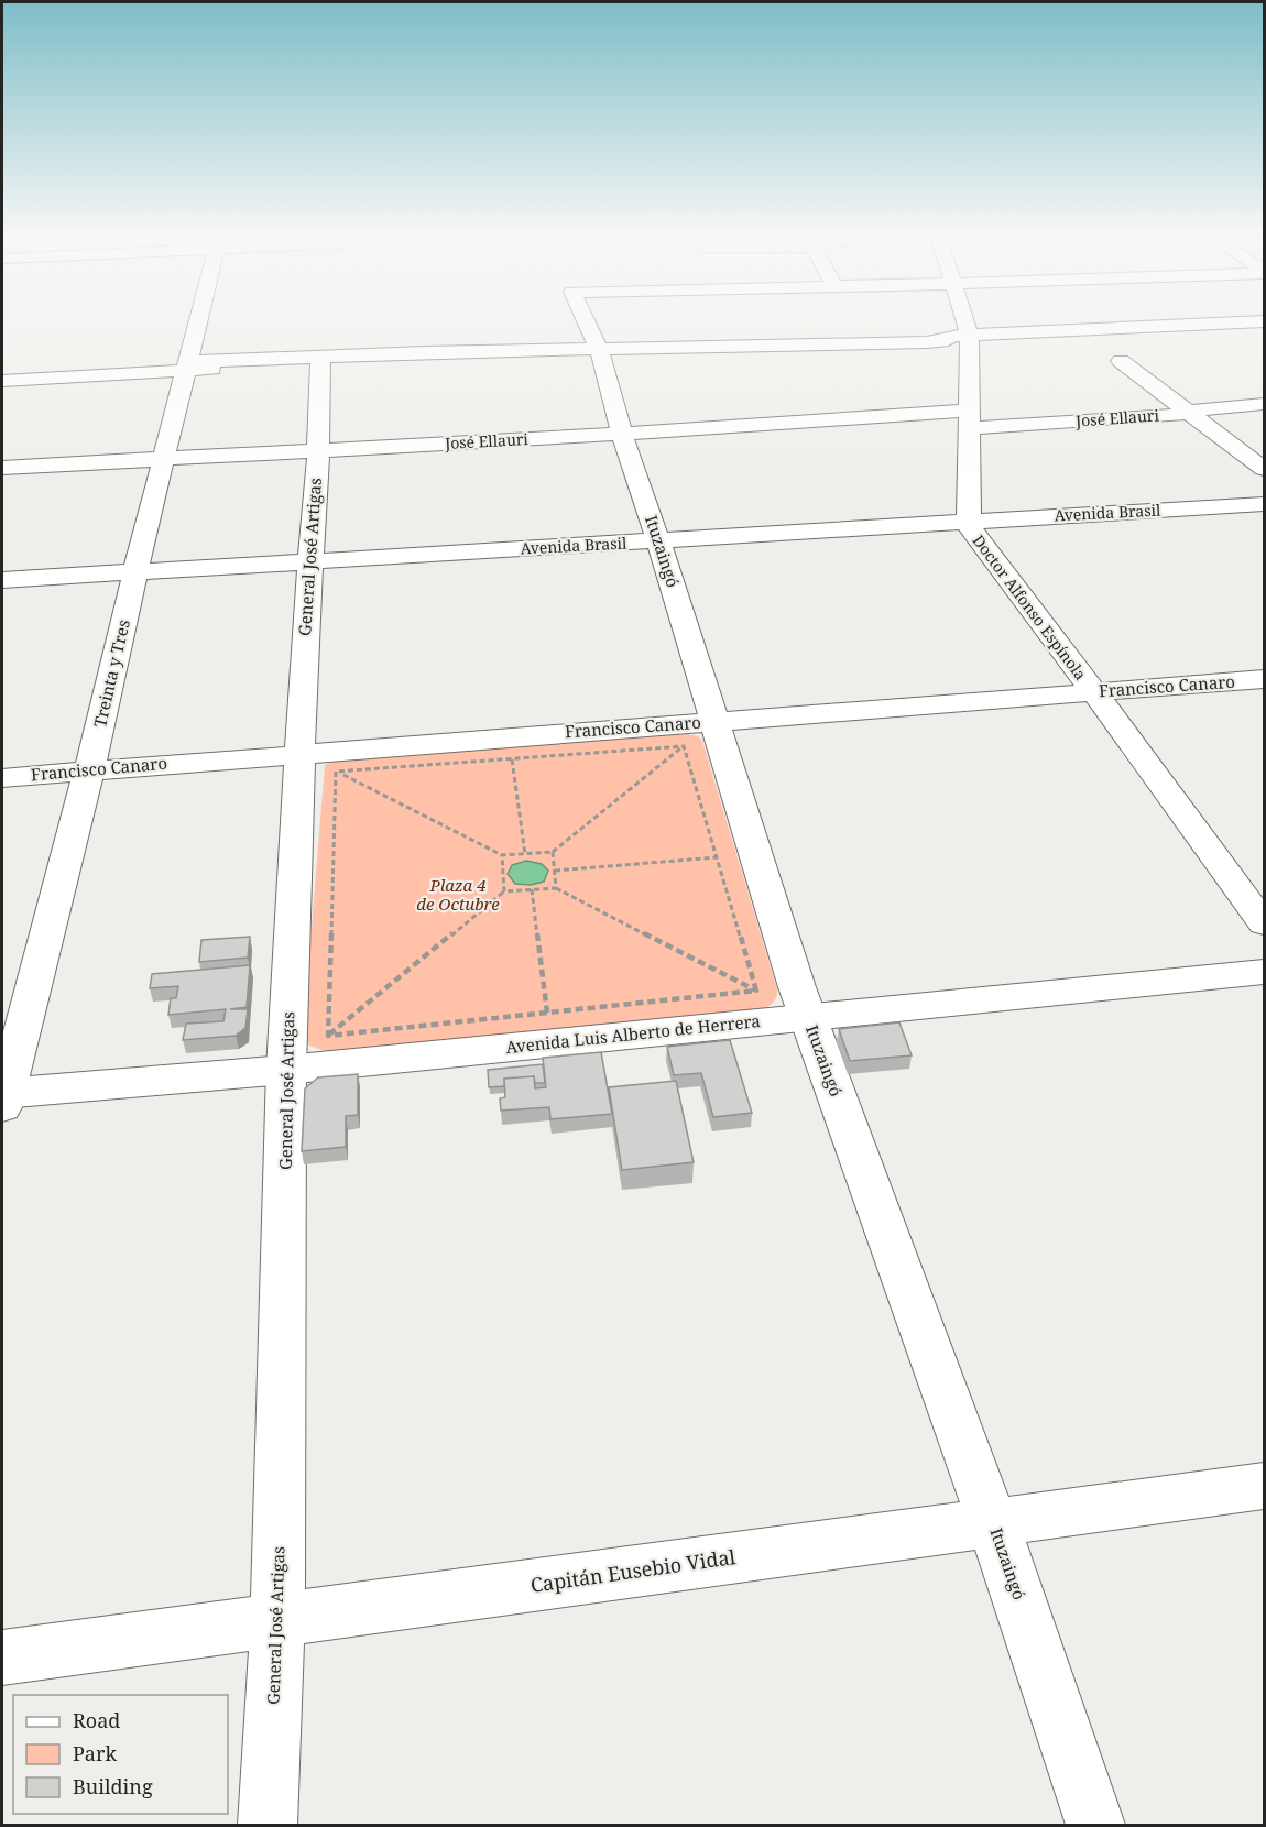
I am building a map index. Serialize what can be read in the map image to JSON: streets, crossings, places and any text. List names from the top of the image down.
{
  "streets": {
    "main road": ["Avenida Luis Alberto de Herrera"],
    "street": [
      "José Ellauri",
      "Avenida Brasil",
      "Ituzaingó",
      "General José Artigas",
      "Doctor Alfonso Espínola",
      "Treinta y Tres",
      "Francisco Canaro",
      "Capitán Eusebio Vidal"
    ]
  },
  "crossings": [
    ["José Ellauri", "Ituzaingó"],
    ["José Ellauri", "General José Artigas"],
    ["José Ellauri", "Doctor Alfonso Espínola"],
    ["José Ellauri", "Treinta y Tres"],
    ["Avenida Brasil", "Ituzaingó"],
    ["Avenida Brasil", "General José Artigas"],
    ["Avenida Brasil", "Doctor Alfonso Espínola"],
    ["Avenida Brasil", "Treinta y Tres"],
    ["Ituzaingó", "Francisco Canaro"],
    ["Ituzaingó", "Avenida Luis Alberto de Herrera"],
    ["Ituzaingó", "Capitán Eusebio Vidal"],
    ["General José Artigas", "Francisco Canaro"],
    ["General José Artigas", "Avenida Luis Alberto de Herrera"],
    ["General José Artigas", "Capitán Eusebio Vidal"],
    ["Doctor Alfonso Espínola", "Francisco Canaro"],
    ["Treinta y Tres", "Francisco Canaro"],
    ["Treinta y Tres", "Avenida Luis Alberto de Herrera"]
  ],
  "parks": ["Plaza 4 de Octubre"],
  "legend": ["Road", "Park", "Building"]
}
